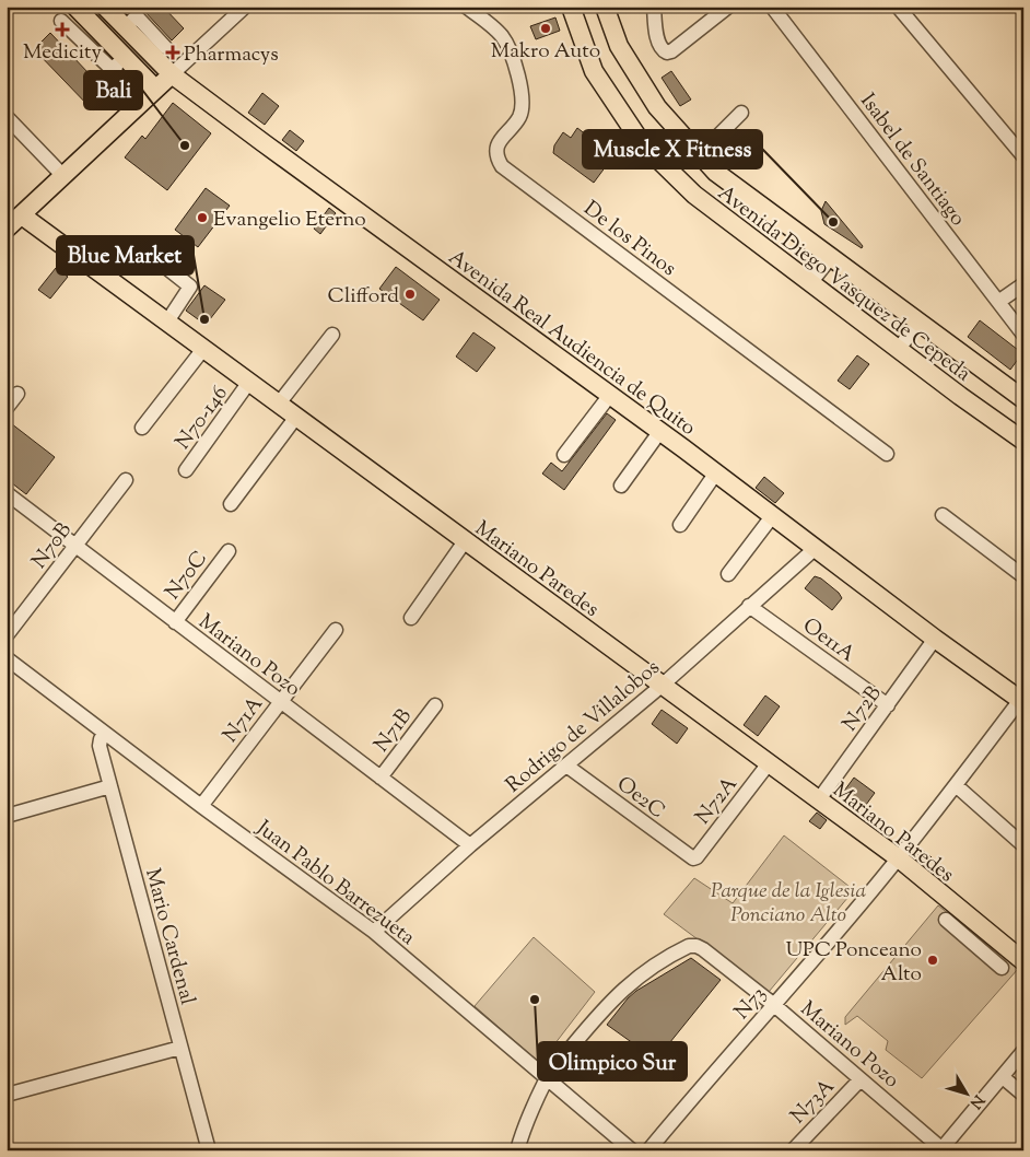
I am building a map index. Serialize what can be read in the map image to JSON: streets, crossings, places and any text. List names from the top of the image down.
{
  "streets": {
    "main road": ["Avenida Diego Vasquez de Cepeda", "Avenida Real Audiencia de Quito", "Mariano Paredes"],
    "street": [
      "Isabel de Santiago",
      "De los Pinos",
      "N70-146",
      "N70B",
      "N70C",
      "Oe11A",
      "Mariano Pozo",
      "N72B",
      "N71A",
      "Rodrigo de Villalobos",
      "N71B",
      "Oe2C",
      "N72A",
      "Juan Pablo Barrezueta",
      "Mario Cardenal",
      "N73",
      "N73A"
    ]
  },
  "crossings": [
    ["Avenida Real Audiencia de Quito", "N72B"],
    ["Avenida Real Audiencia de Quito", "Rodrigo de Villalobos"],
    ["Avenida Real Audiencia de Quito", "N73"],
    ["N70-146", "Mariano Paredes"],
    ["N70B", "Mariano Pozo"],
    ["Mariano Paredes", "N72B"],
    ["Mariano Paredes", "Rodrigo de Villalobos"],
    ["Mariano Paredes", "N72A"],
    ["Mariano Paredes", "N73"],
    ["N70C", "Mariano Pozo"],
    ["Oe11A", "N72B"],
    ["Oe11A", "Rodrigo de Villalobos"],
    ["Mariano Pozo", "N71A"],
    ["Mariano Pozo", "Rodrigo de Villalobos"],
    ["Mariano Pozo", "N71B"],
    ["Mariano Pozo", "Juan Pablo Barrezueta"],
    ["Mariano Pozo", "N73"],
    ["Mariano Pozo", "N73A"],
    ["N71A", "Juan Pablo Barrezueta"],
    ["Rodrigo de Villalobos", "Oe2C"],
    ["Rodrigo de Villalobos", "Juan Pablo Barrezueta"],
    ["Oe2C", "N72A"],
    ["Juan Pablo Barrezueta", "Mario Cardenal"]
  ],
  "parks": ["Parque de la Iglesia Ponciano Alto"],
  "places": {
    "other": [
      "Makro Auto",
      "Bali",
      "Evangelio Eterno",
      "Muscle X Fitness",
      "Clifford",
      "Blue Market",
      "UPC Ponceano Alto",
      "Olimpico Sur"
    ],
    "health": ["Medicity", "Pharmacys"]
  },
  "north": "bottom right"
}
